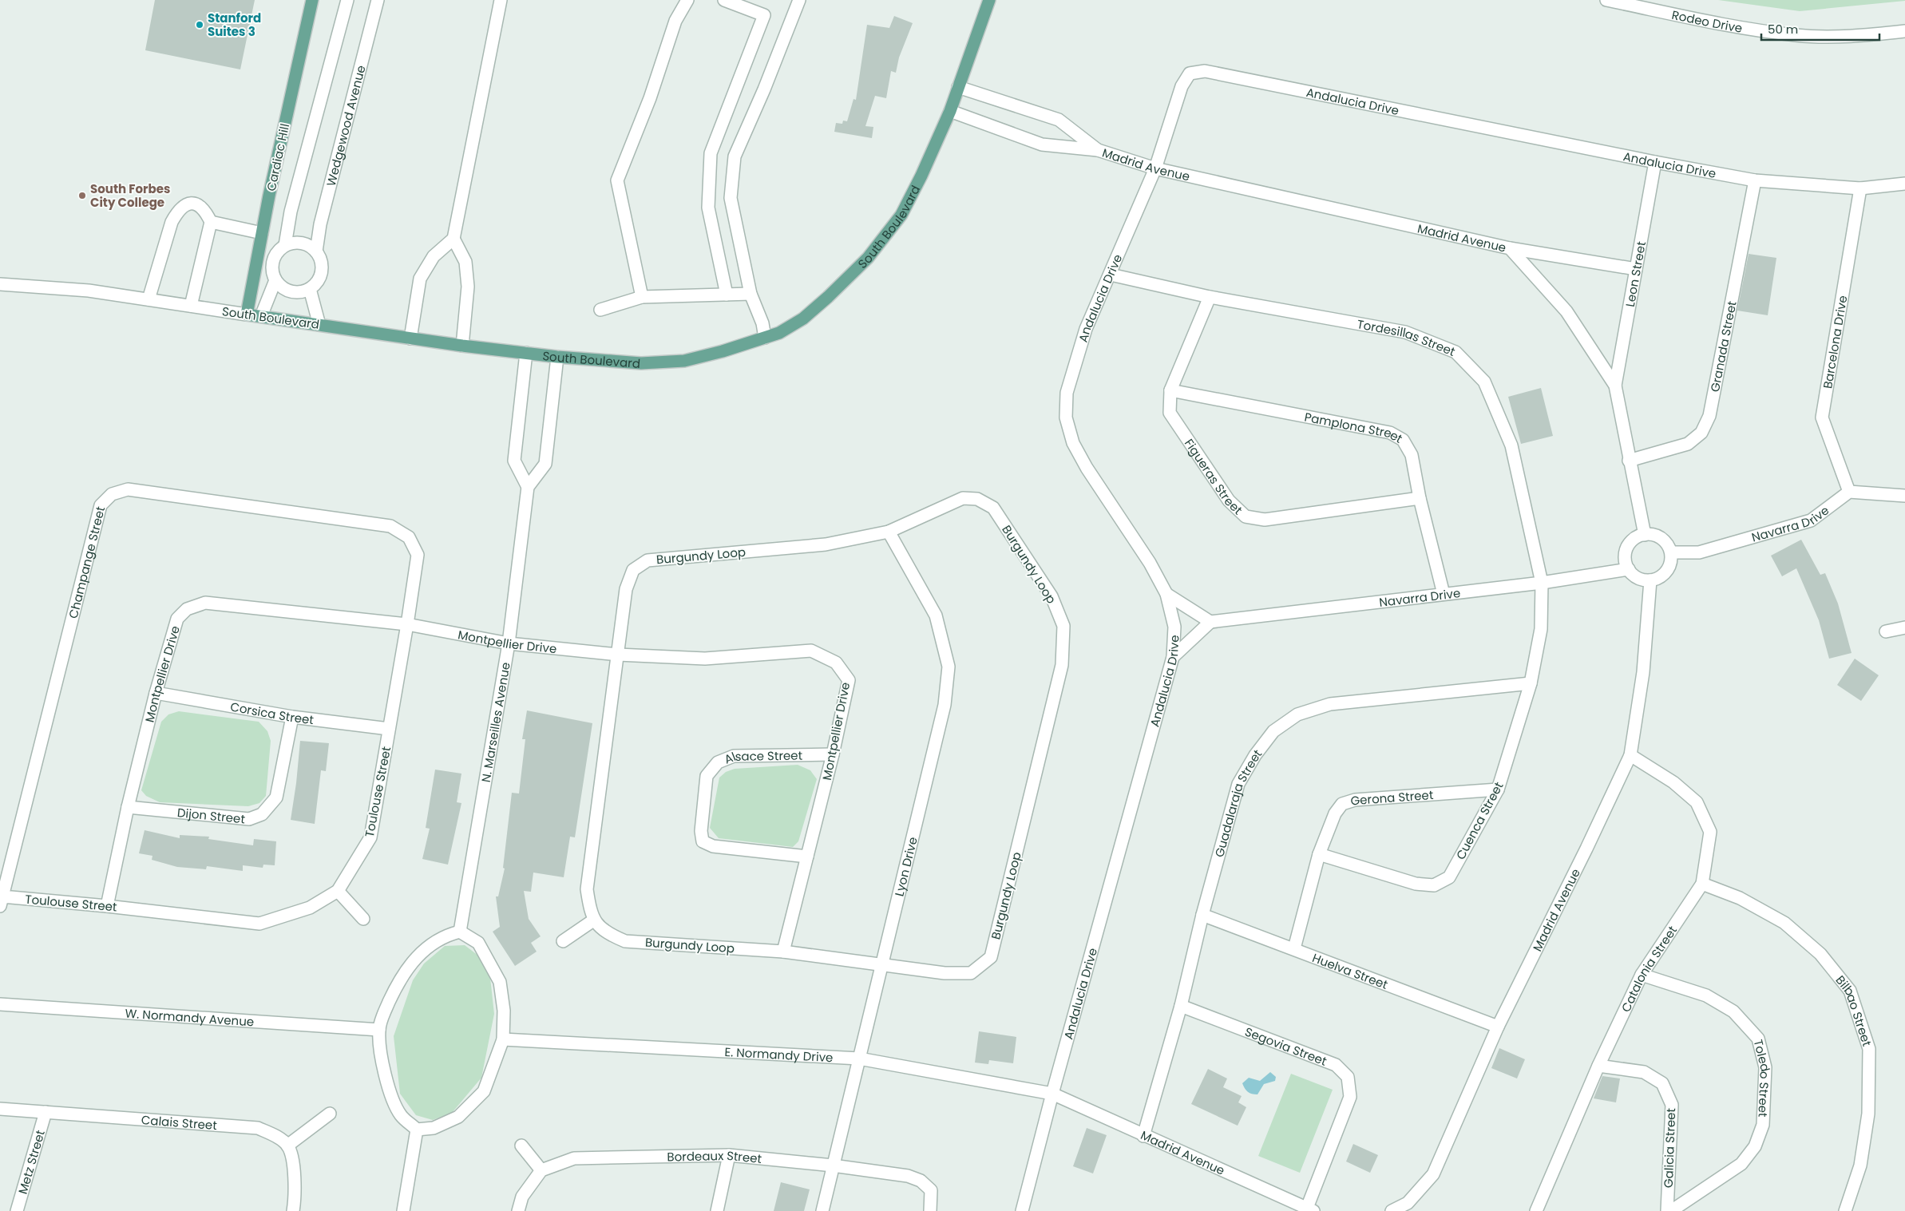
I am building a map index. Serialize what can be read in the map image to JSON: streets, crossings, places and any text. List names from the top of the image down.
{
  "streets": {
    "main road": ["Cardiac Hill", "South Boulevard"],
    "street": [
      "Rodeo Drive",
      "Andalucia Drive",
      "Wedgewood Avenue",
      "Madrid Avenue",
      "Leon Street",
      "Tordesillas Street",
      "Barcelona Drive",
      "Granada Street",
      "Pamplona Street",
      "Figueras Street",
      "Navarra Drive",
      "Burgundy Loop",
      "Champange Street",
      "Montpellier Drive",
      "Corsica Street",
      "N. Marseilles Avenue",
      "Alsace Street",
      "Toulouse Street",
      "Gerona Street",
      "Guadalaraja Street",
      "Dijon Street",
      "Cuenca Street",
      "Lyon Drive",
      "Catalonia Street",
      "Huelva Street",
      "Bilbao Street",
      "W. Normandy Avenue",
      "Segovia Street",
      "E. Normandy Drive",
      "Toledo Street",
      "Calais Street",
      "Galicia Street",
      "Bordeaux Street",
      "Metz Street"
    ]
  },
  "crossings": [
    ["Andalucia Drive", "Madrid Avenue"],
    ["Andalucia Drive", "Leon Street"],
    ["Andalucia Drive", "Tordesillas Street"],
    ["Andalucia Drive", "Barcelona Drive"],
    ["Andalucia Drive", "Granada Street"],
    ["Andalucia Drive", "E. Normandy Drive"],
    ["Cardiac Hill", "South Boulevard"],
    ["Madrid Avenue", "Leon Street"],
    ["Madrid Avenue", "Granada Street"],
    ["Madrid Avenue", "Navarra Drive"],
    ["Madrid Avenue", "Guadalaraja Street"],
    ["Madrid Avenue", "Catalonia Street"],
    ["Madrid Avenue", "Huelva Street"],
    ["Madrid Avenue", "Segovia Street"],
    ["Madrid Avenue", "E. Normandy Drive"],
    ["Tordesillas Street", "Figueras Street"],
    ["Tordesillas Street", "Navarra Drive"],
    ["Tordesillas Street", "Cuenca Street"],
    ["Barcelona Drive", "Navarra Drive"],
    ["Pamplona Street", "Figueras Street"],
    ["Pamplona Street", "Navarra Drive"],
    ["Navarra Drive", "Cuenca Street"],
    ["Burgundy Loop", "Montpellier Drive"],
    ["Burgundy Loop", "Lyon Drive"],
    ["Champange Street", "Toulouse Street"],
    ["Montpellier Drive", "Corsica Street"],
    ["Montpellier Drive", "N. Marseilles Avenue"],
    ["Montpellier Drive", "Alsace Street"],
    ["Montpellier Drive", "Toulouse Street"],
    ["Montpellier Drive", "Dijon Street"],
    ["Corsica Street", "Toulouse Street"],
    ["Corsica Street", "Dijon Street"],
    ["Gerona Street", "Cuenca Street"],
    ["Gerona Street", "Huelva Street"],
    ["Guadalaraja Street", "Cuenca Street"],
    ["Guadalaraja Street", "Huelva Street"],
    ["Guadalaraja Street", "Segovia Street"],
    ["Lyon Drive", "E. Normandy Drive"],
    ["Lyon Drive", "Bordeaux Street"],
    ["Catalonia Street", "Bilbao Street"],
    ["Catalonia Street", "Toledo Street"],
    ["Catalonia Street", "Galicia Street"],
    ["Calais Street", "Metz Street"]
  ],
  "places": ["Stanford Suites 3", "South Forbes City College"],
  "scale_bar": "50 m"
}
